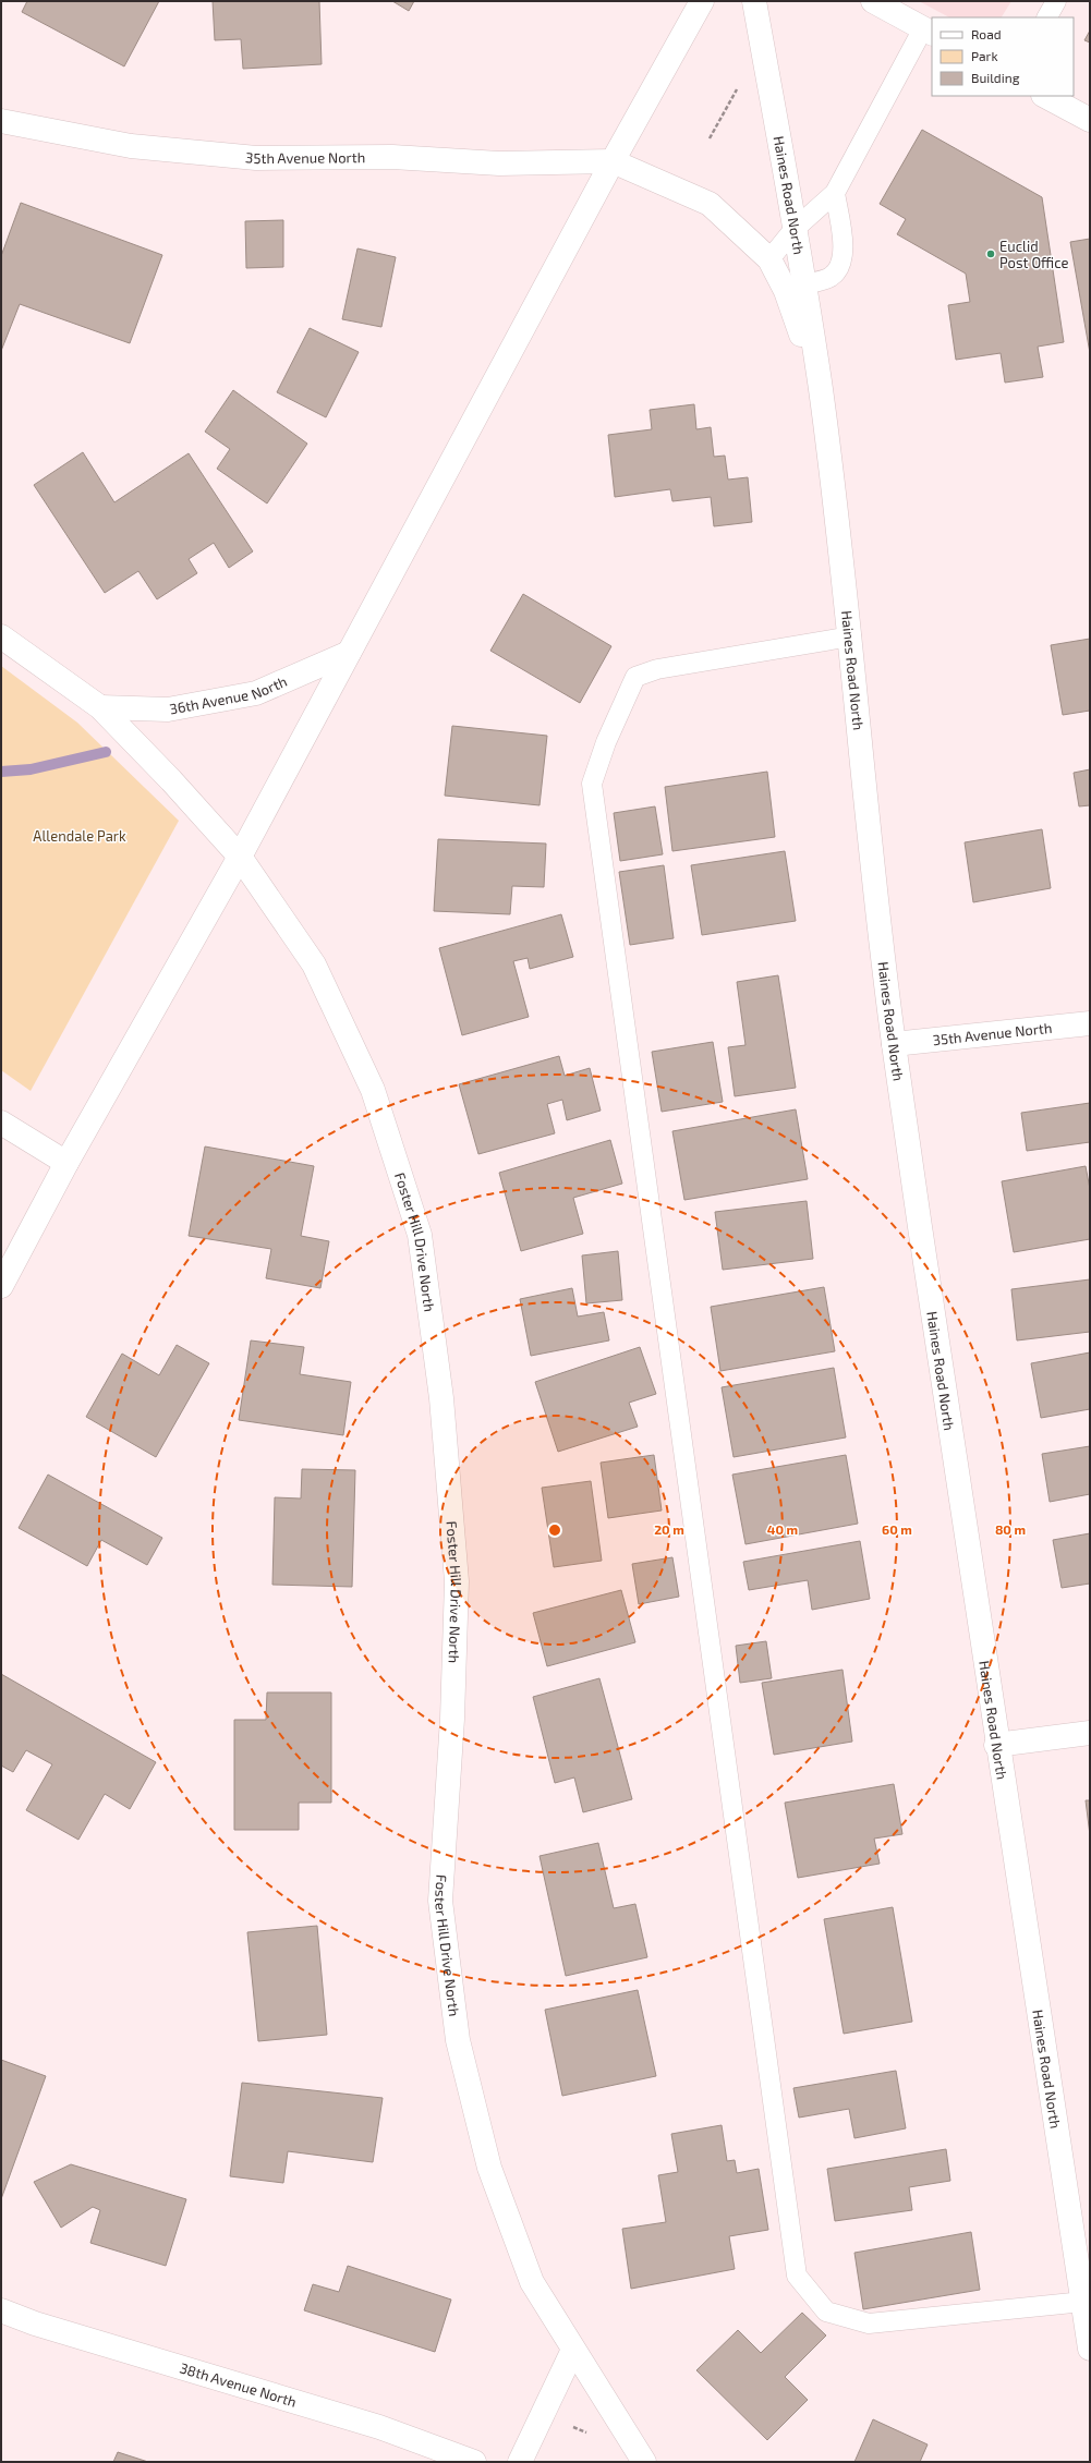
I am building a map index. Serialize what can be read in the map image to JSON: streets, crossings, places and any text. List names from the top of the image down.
{
  "streets": {
    "street": [
      "35th Avenue North",
      "Haines Road North",
      "36th Avenue North",
      "Foster Hill Drive North",
      "38th Avenue North"
    ]
  },
  "crossings": [
    ["35th Avenue North", "Haines Road North"]
  ],
  "parks": ["Allendale Park"],
  "places": ["Euclid Post Office"],
  "legend": ["Road", "Park", "Building"],
  "rings": [
    "20 m",
    "40 m",
    "60 m",
    "80 m"
  ]
}
